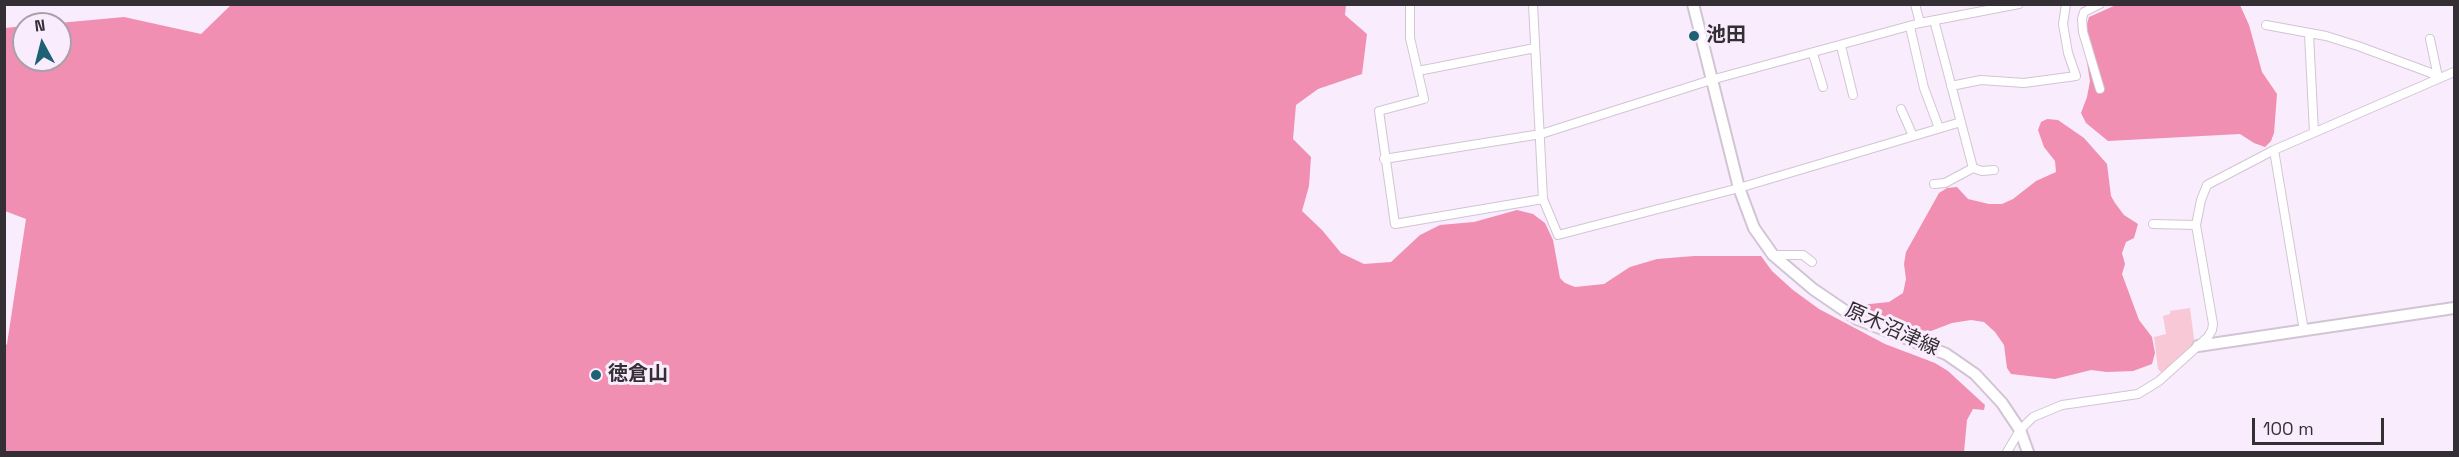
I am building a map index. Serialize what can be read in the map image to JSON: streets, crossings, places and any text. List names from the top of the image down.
{
  "streets": {
    "main road": ["原木沼津線"]
  },
  "places": ["池田", "徳倉山"],
  "scale_bar": "100 m",
  "north": "top"
}
